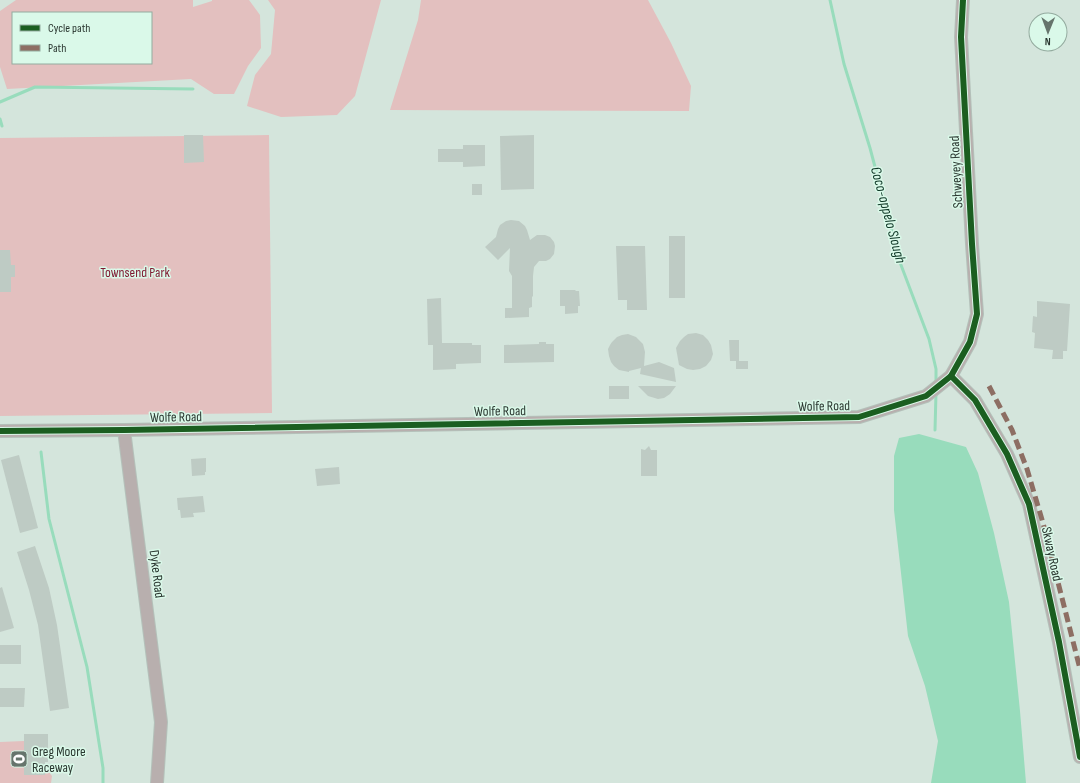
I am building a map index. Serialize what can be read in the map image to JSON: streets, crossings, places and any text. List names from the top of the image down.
{
  "streets": {
    "street": [
      "Schweyey Road",
      "Wolfe Road",
      "Skway Road",
      "Dyke Road"
    ]
  },
  "crossings": [
    ["Schweyey Road", "Wolfe Road"],
    ["Wolfe Road", "Skway Road"],
    ["Wolfe Road", "Dyke Road"]
  ],
  "water": ["Coco-oppelo Slough"],
  "parks": ["Townsend Park"],
  "places": {
    "sports": ["Greg Moore Raceway"]
  },
  "legend": ["Cycle path", "Path"],
  "north": "bottom"
}
